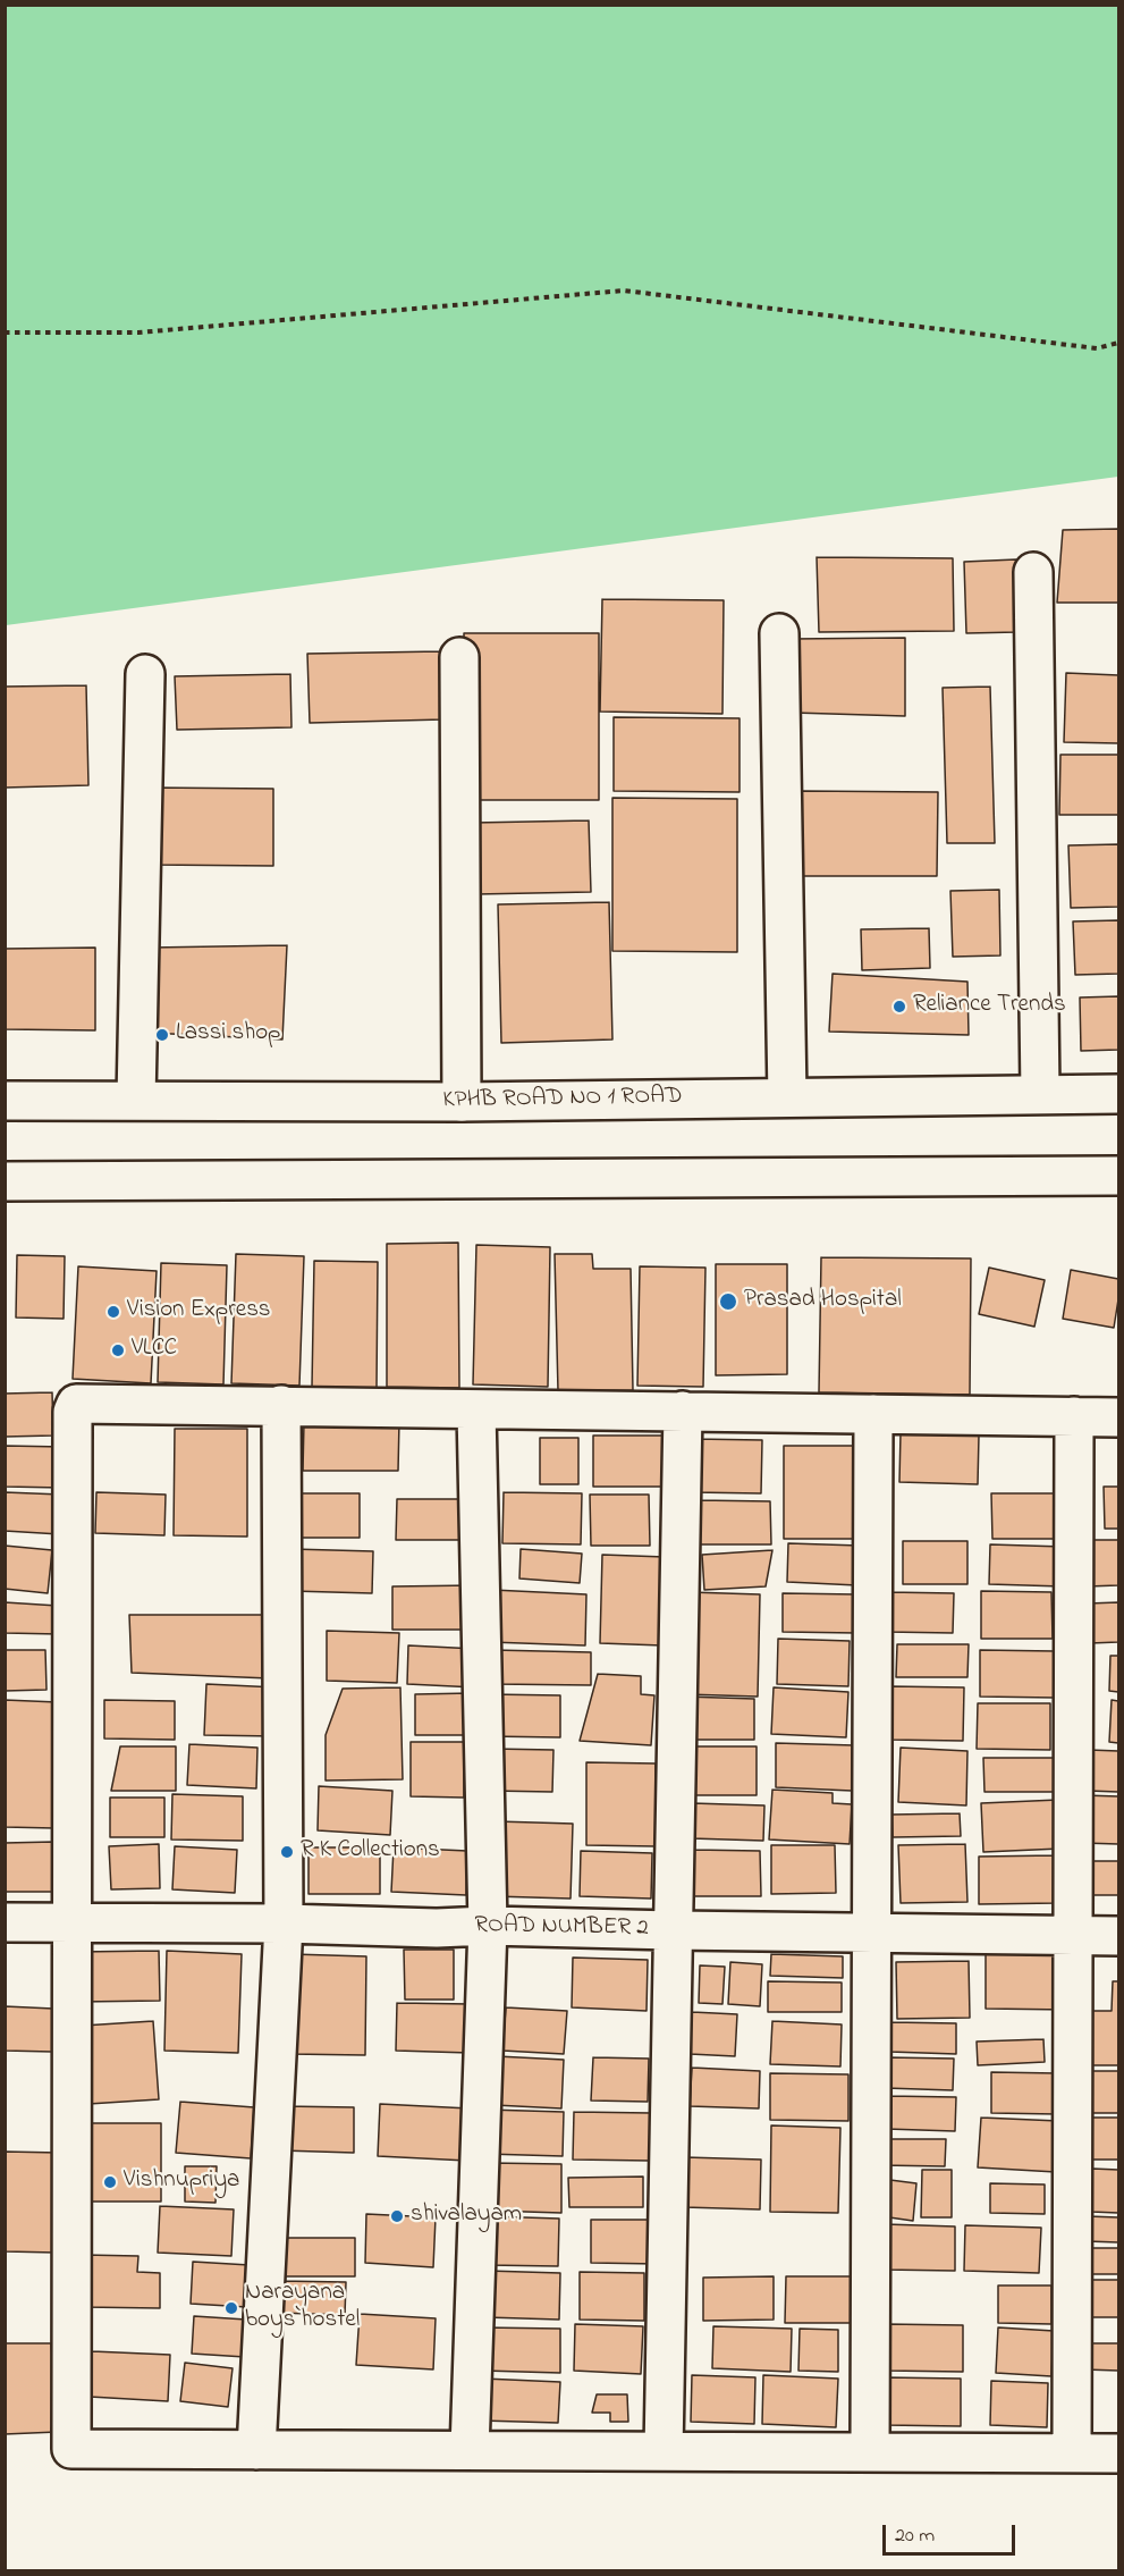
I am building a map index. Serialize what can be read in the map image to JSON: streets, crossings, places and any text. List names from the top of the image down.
{
  "streets": {
    "street": ["KPHB ROAD NO 1 ROAD", "ROAD NUMBER 2"]
  },
  "places": [
    "Reliance Trends",
    "Lassi shop",
    "Prasad Hospital",
    "Vision Express",
    "VLCC",
    "R K Collections",
    "Vishnupriya",
    "shivalayam",
    "Narayana boys hostel"
  ],
  "scale_bar": "20 m"
}
